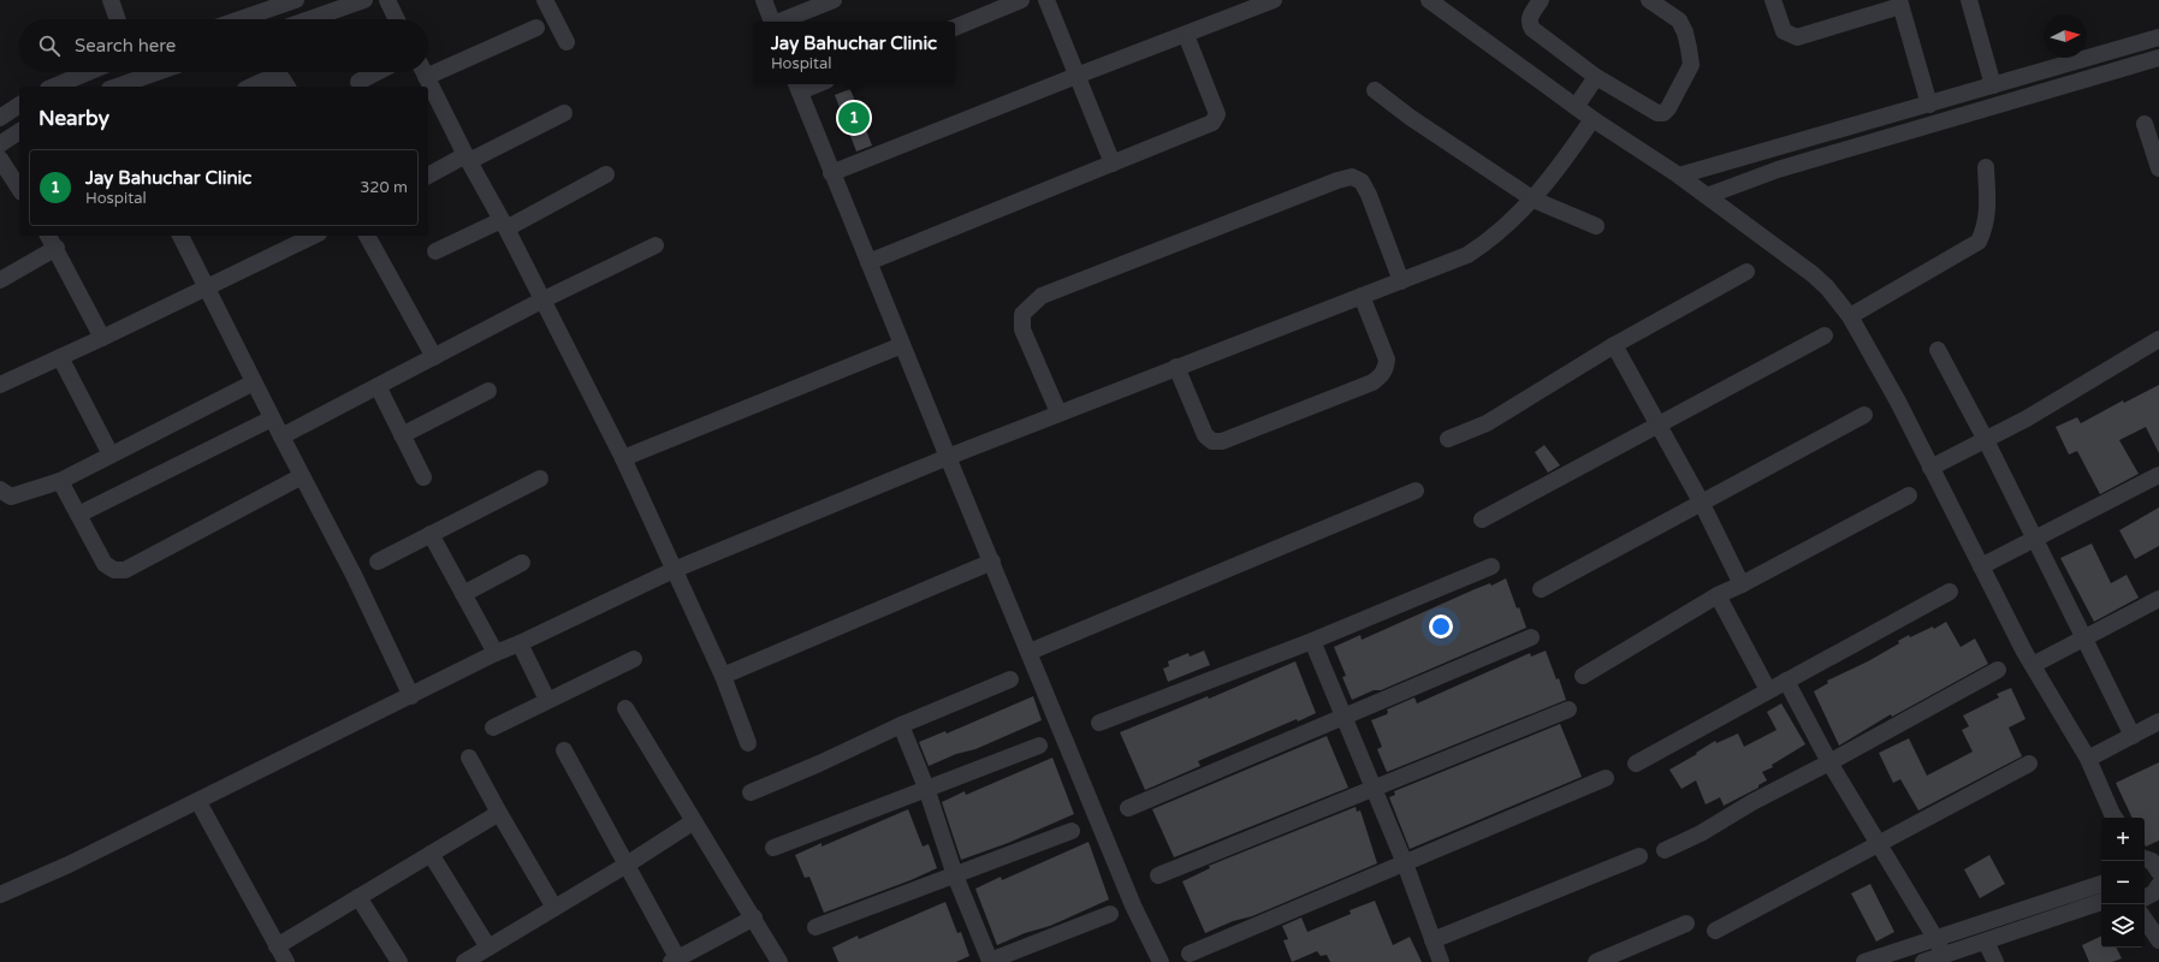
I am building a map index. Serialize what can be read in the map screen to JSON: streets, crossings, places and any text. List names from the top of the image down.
{
  "north": "right",
  "page": {
    "search": "Search here",
    "popup": ["Jay Bahuchar Clinic", "Hospital"],
    "heading": "Nearby",
    "pins": "1",
    "list": [
      {
        "mark": "1",
        "name": "Jay Bahuchar Clinic",
        "note": "Hospital",
        "value": "320 m"
      }
    ],
    "map_buttons": ["+", "−"]
  }
}
